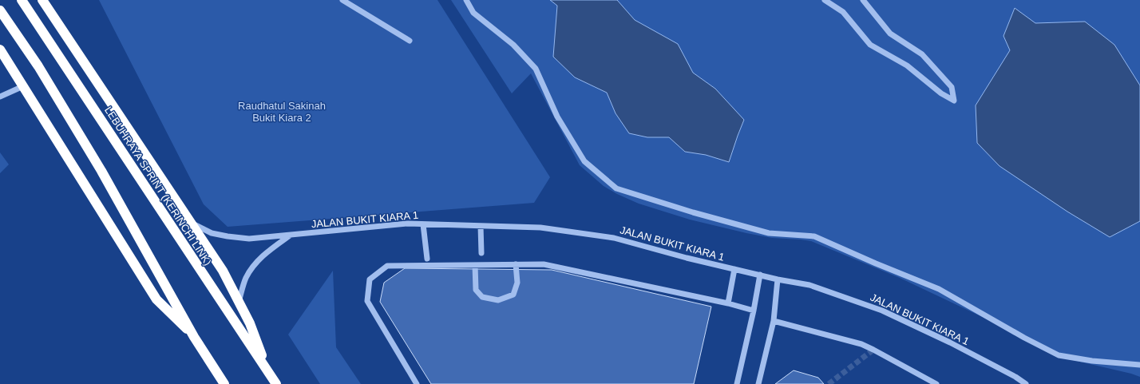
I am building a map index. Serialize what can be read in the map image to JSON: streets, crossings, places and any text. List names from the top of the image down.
{
  "streets": {
    "highway": ["LEBUHRAYA SPRINT (KERINCHI LINK)"],
    "street": ["JALAN BUKIT KIARA 1"]
  },
  "parks": ["Raudhatul Sakinah Bukit Kiara 2"]
}
